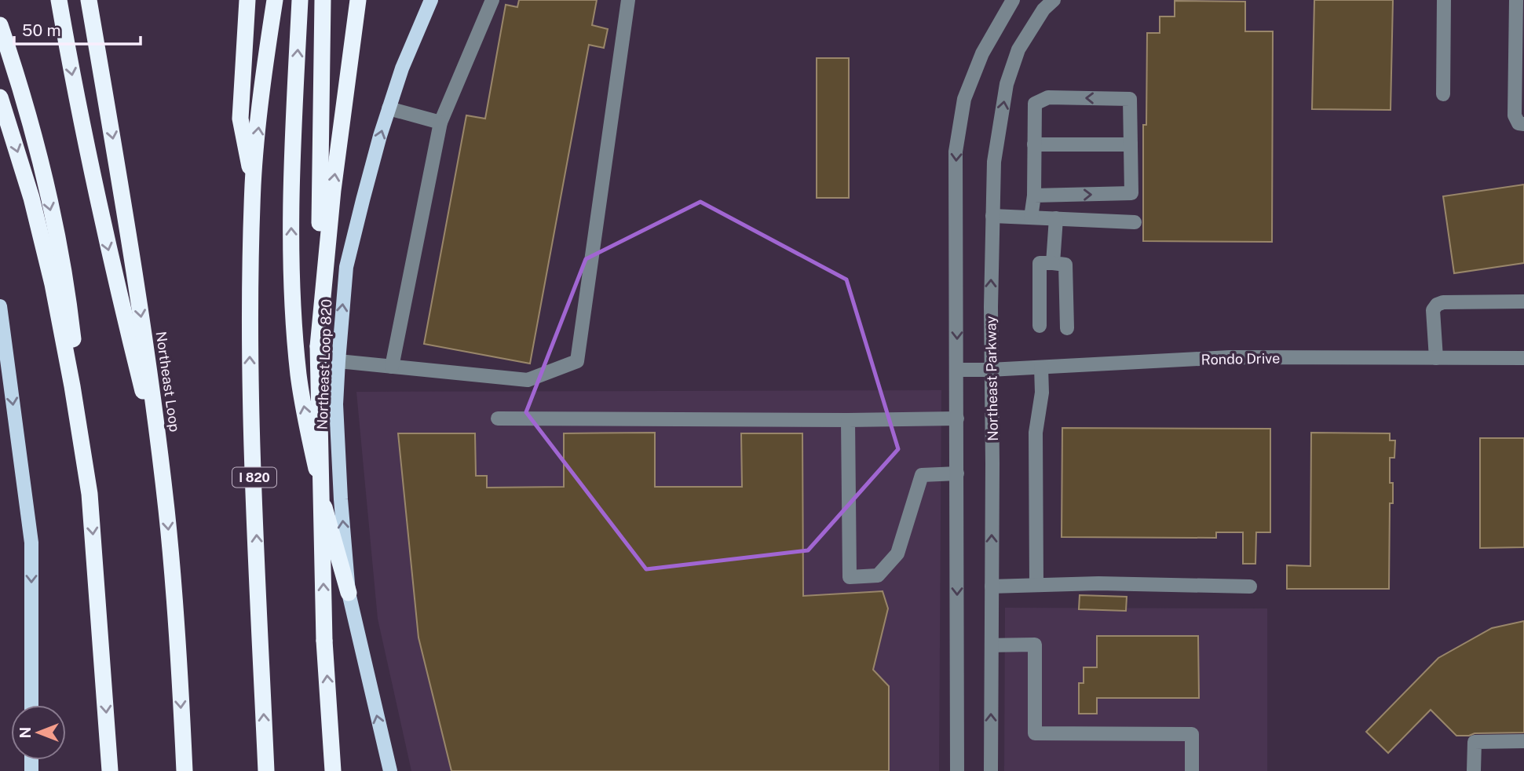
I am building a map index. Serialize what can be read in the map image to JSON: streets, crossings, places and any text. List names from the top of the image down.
{
  "streets": {
    "highway": ["Northeast Loop", "I 820"],
    "main road": ["Northeast Loop 820"],
    "street": ["Rondo Drive", "Northeast Parkway"]
  },
  "crossings": [
    ["Rondo Drive", "Northeast Parkway"]
  ],
  "one_way": ["Northeast Loop 820"],
  "scale_bar": "50 m",
  "north": "left"
}
